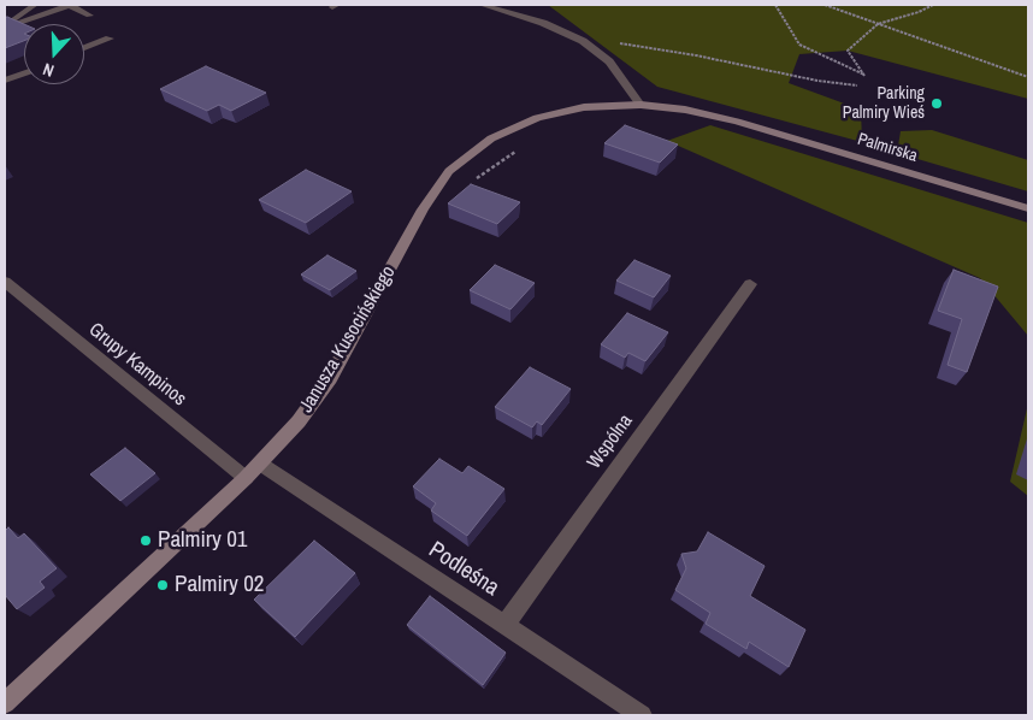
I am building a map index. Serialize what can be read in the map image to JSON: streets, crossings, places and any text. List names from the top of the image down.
{
  "streets": {
    "street": [
      "Palmirska",
      "Janusza Kusocińskiego",
      "Grupy Kampinos",
      "Wspólna",
      "Podleśna"
    ]
  },
  "crossings": [
    ["Palmirska", "Janusza Kusocińskiego"],
    ["Janusza Kusocińskiego", "Grupy Kampinos"],
    ["Janusza Kusocińskiego", "Podleśna"],
    ["Wspólna", "Podleśna"]
  ],
  "places": ["Parking Palmiry Wieś", "Palmiry 01", "Palmiry 02"],
  "north": "bottom"
}
